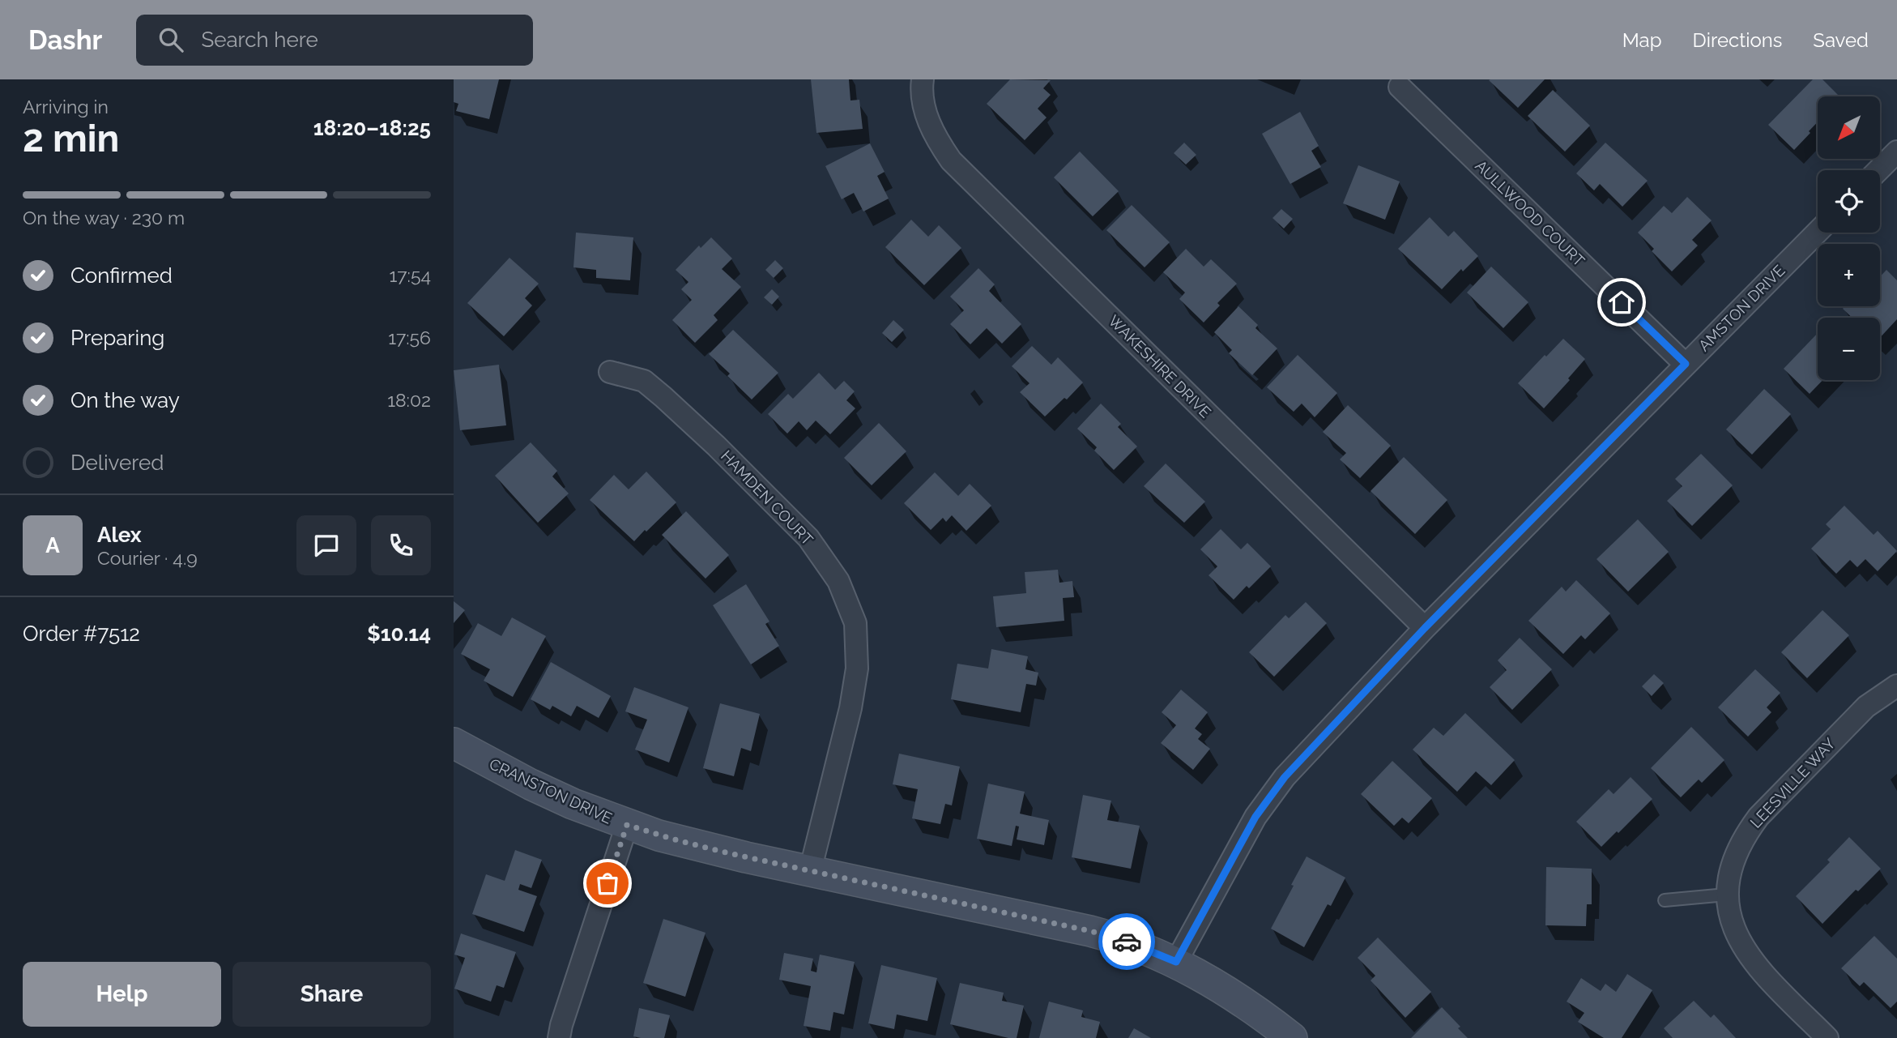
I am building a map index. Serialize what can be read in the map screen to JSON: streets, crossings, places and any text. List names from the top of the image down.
{
  "streets": {
    "street": [
      "AULLWOOD COURT",
      "AMSTON DRIVE",
      "WAKESHIRE DRIVE",
      "HAMDEN COURT",
      "LEESVILLE WAY",
      "CRANSTON DRIVE"
    ]
  },
  "crossings": [
    ["AULLWOOD COURT", "AMSTON DRIVE"],
    ["AMSTON DRIVE", "WAKESHIRE DRIVE"],
    ["AMSTON DRIVE", "CRANSTON DRIVE"],
    ["HAMDEN COURT", "CRANSTON DRIVE"]
  ],
  "north": "bottom left",
  "page": {
    "header": "Dashr",
    "search": "Search here",
    "nav": ["Map", "Directions", "Saved"],
    "heading": ["2 min", "Arriving in", "18:20–18:25"],
    "panel": [
      "Alex",
      "Courier · 4.9",
      "Order #7512",
      "$10.14"
    ],
    "map_buttons": ["+", "−"],
    "bar": "On the way · 230 m",
    "list": [
      ["Confirmed", "17:54"],
      ["Preparing", "17:56"],
      ["On the way", "18:02"],
      "Delivered"
    ],
    "round": "A",
    "buttons": ["Help", "Share"]
  }
}
